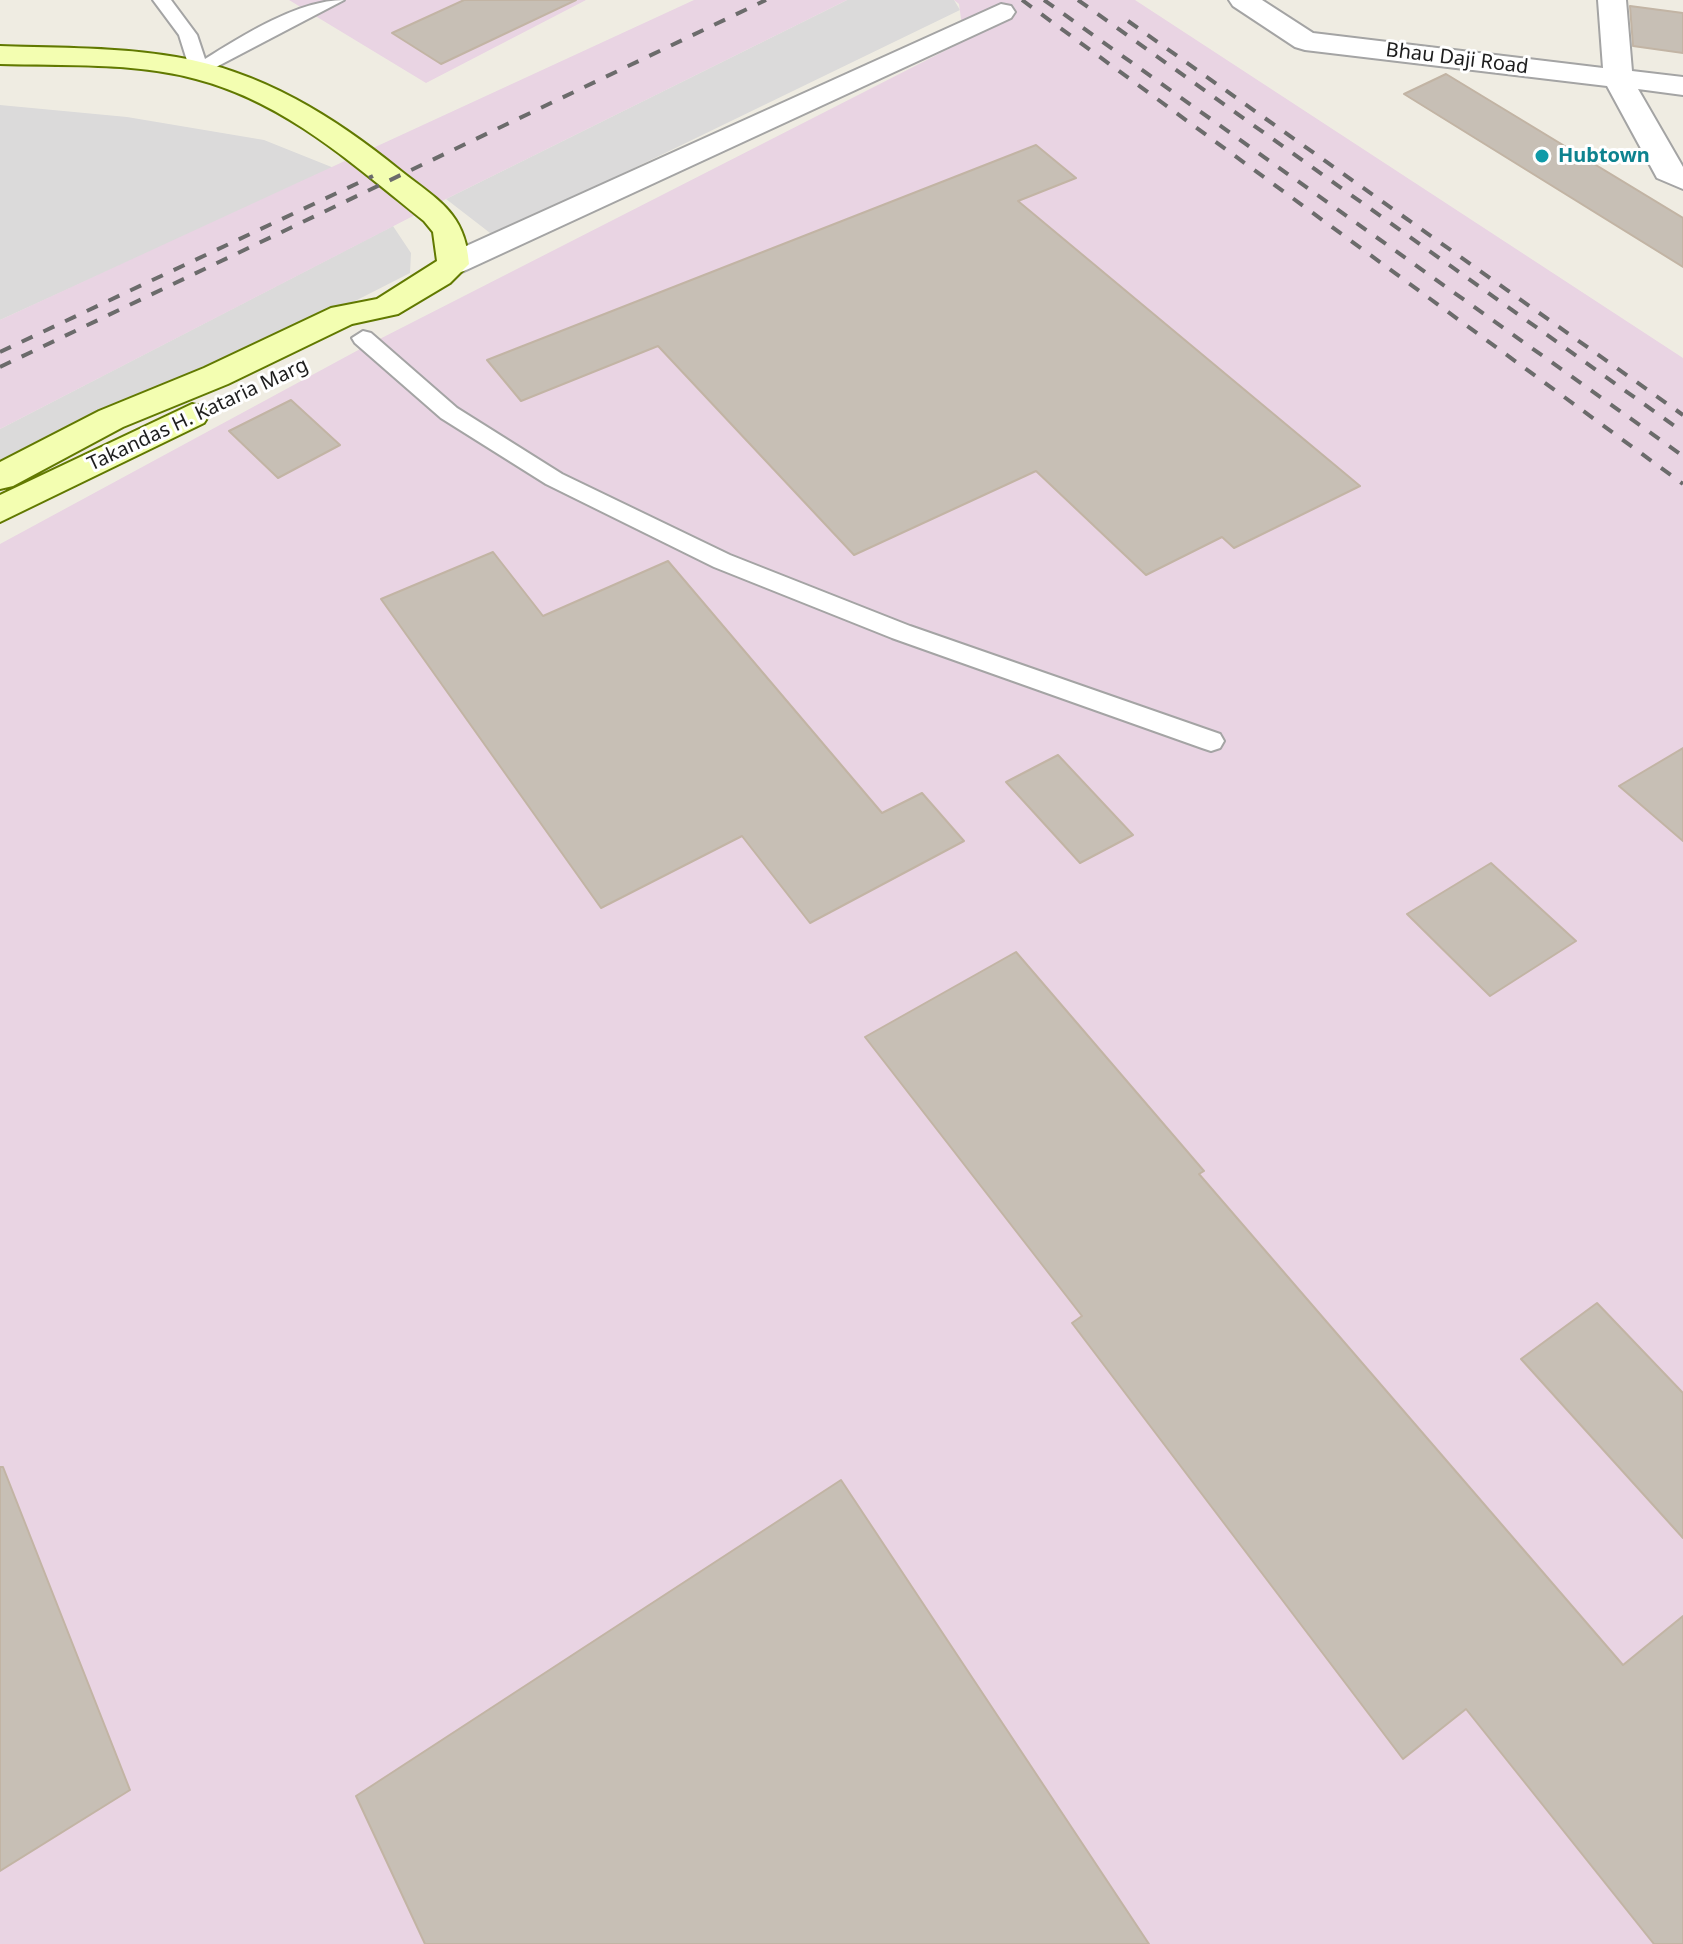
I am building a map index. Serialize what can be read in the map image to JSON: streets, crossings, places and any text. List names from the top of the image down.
{
  "streets": {
    "main road": ["Takandas H. Kataria Marg"],
    "street": ["Bhau Daji Road"]
  },
  "places": ["Hubtown"]
}
